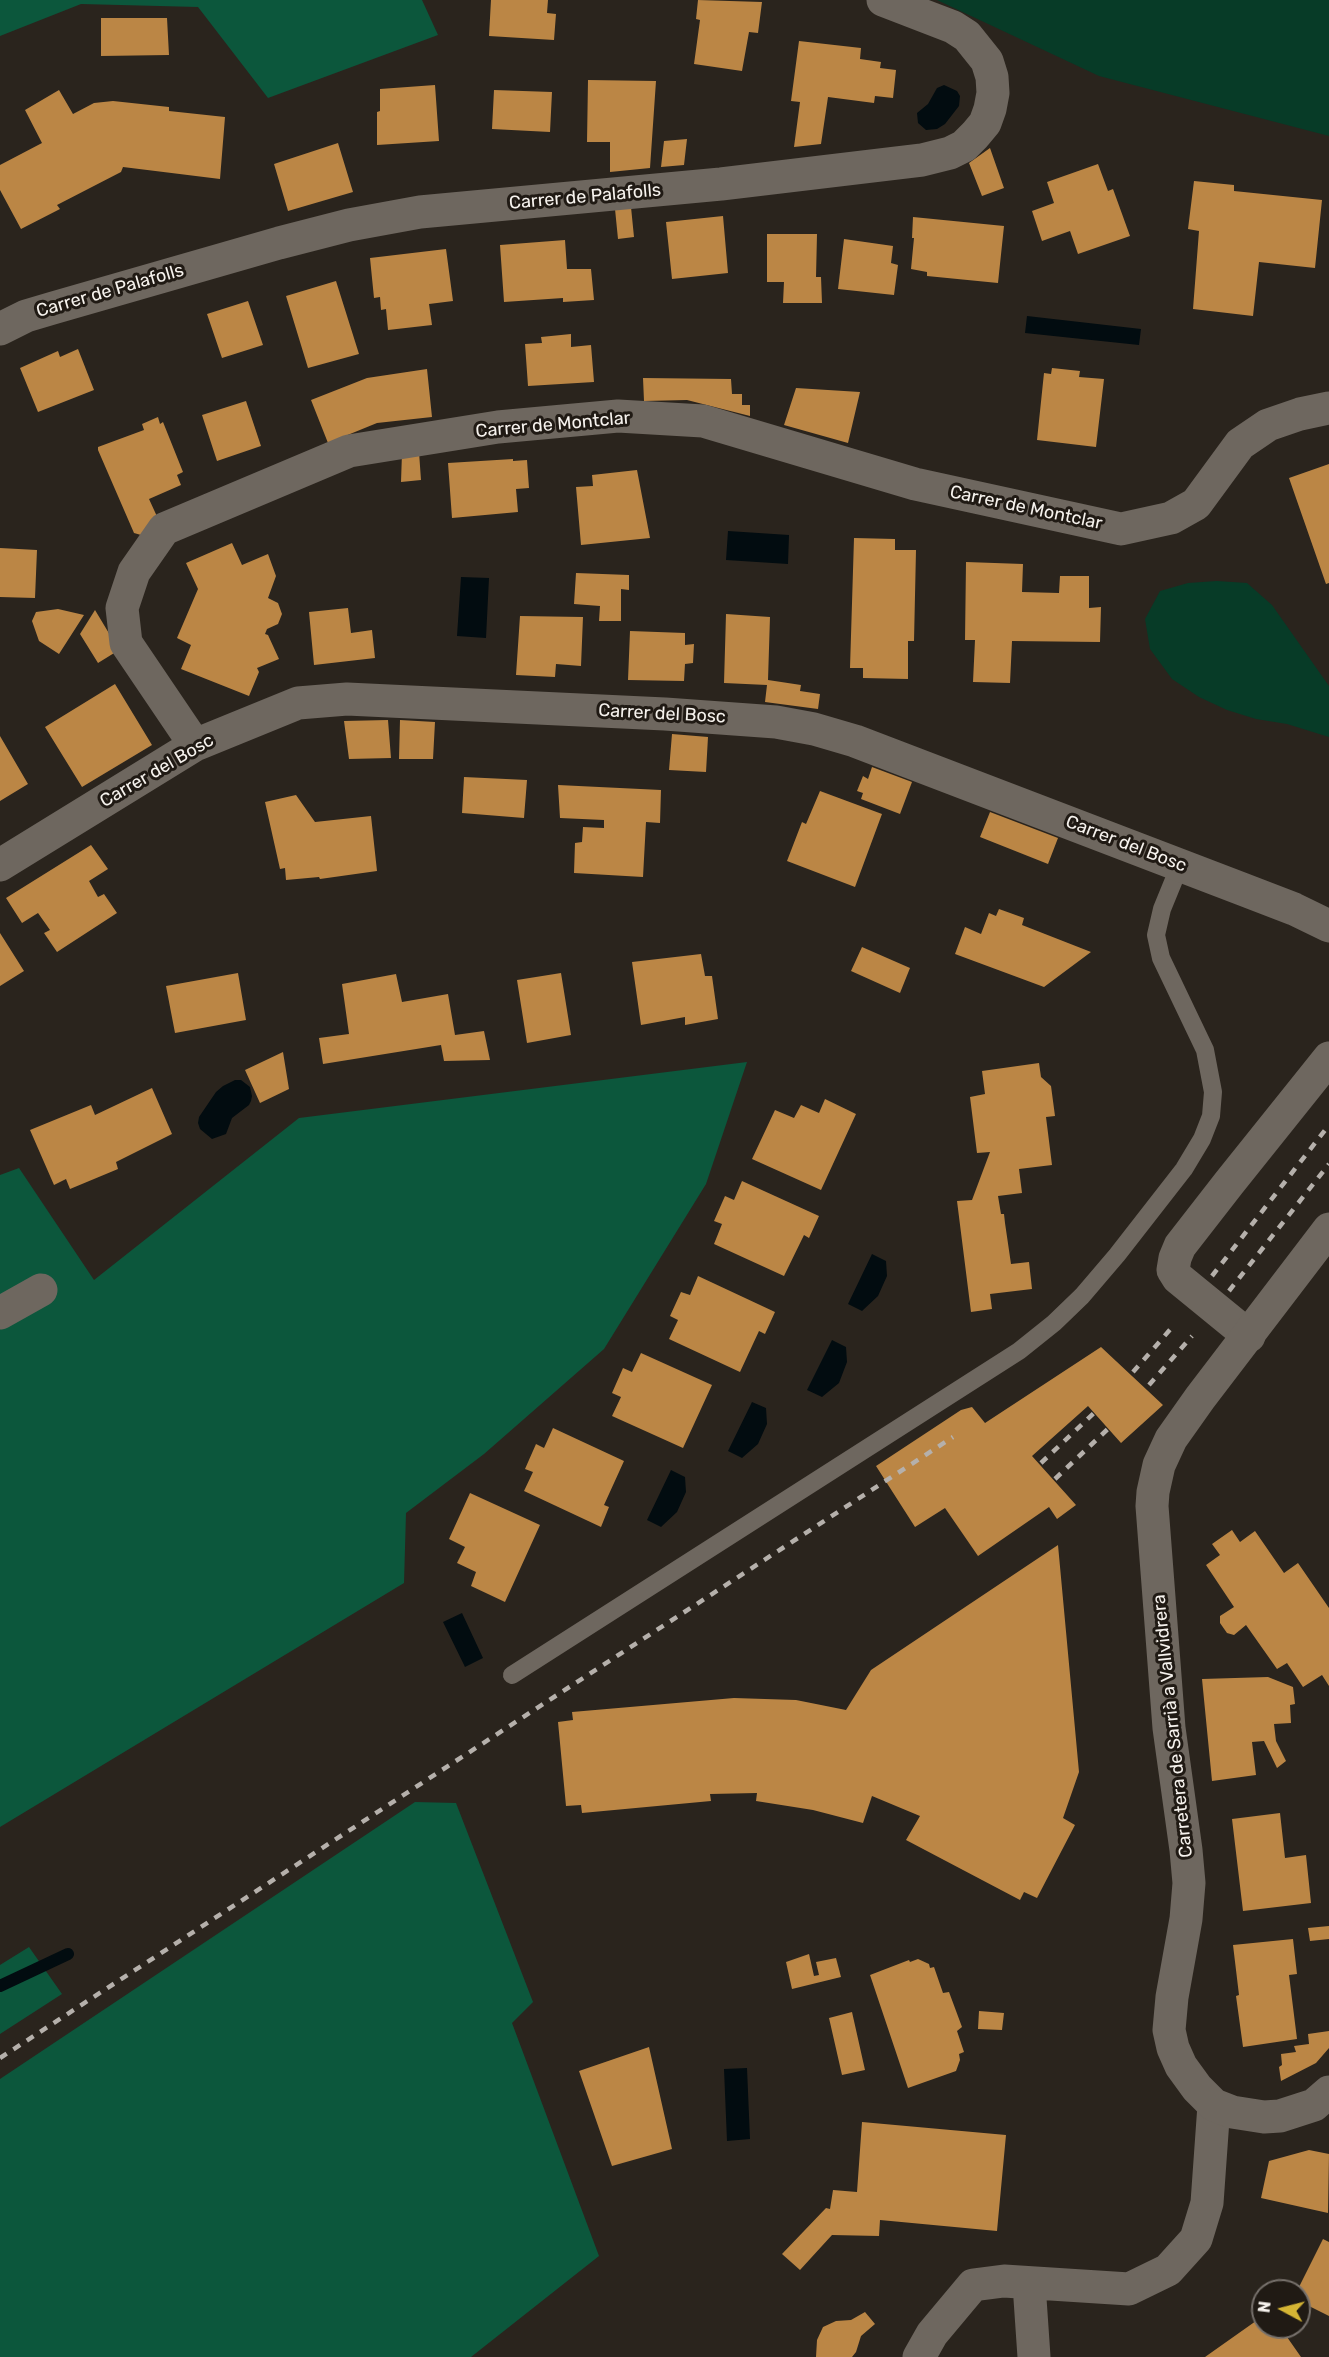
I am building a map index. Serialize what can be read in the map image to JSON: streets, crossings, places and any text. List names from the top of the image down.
{
  "streets": {
    "street": [
      "Carrer de Palafolls",
      "Carrer de Montclar",
      "Carrer del Bosc",
      "Carretera de Sarrià a Vallvidrera"
    ]
  },
  "crossings": [
    ["Carrer de Montclar", "Carrer del Bosc"]
  ],
  "north": "left"
}
